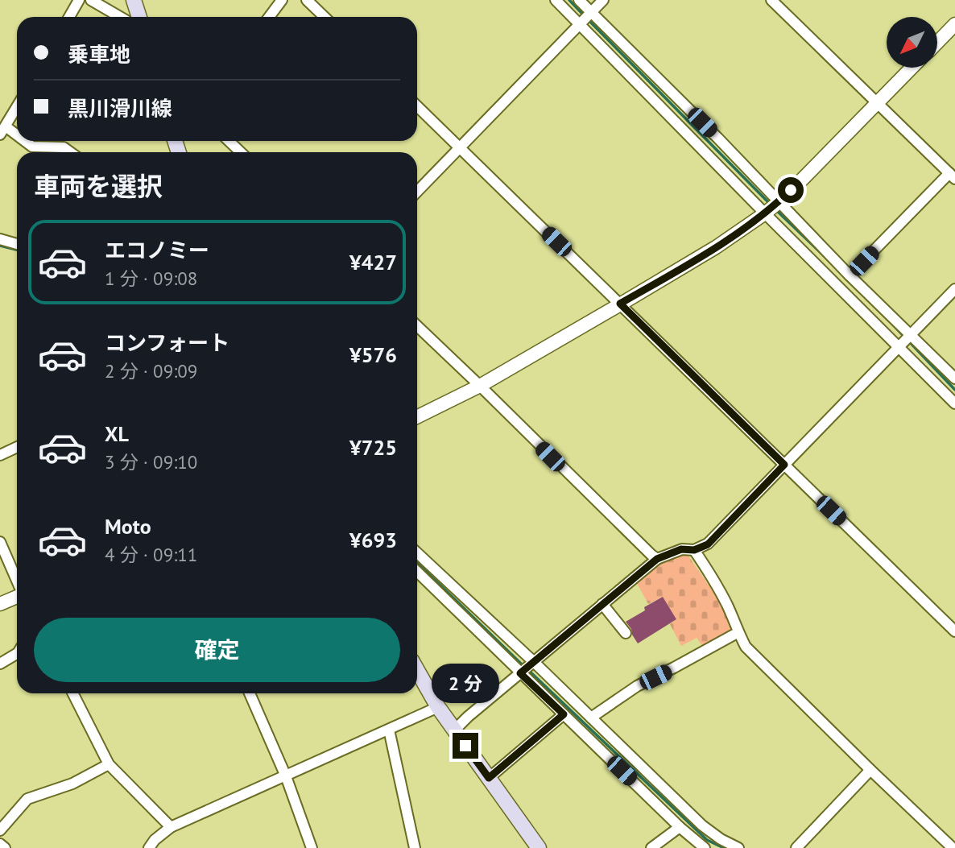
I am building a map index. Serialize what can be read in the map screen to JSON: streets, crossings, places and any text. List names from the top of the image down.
{
  "north": "bottom left",
  "page": {
    "banner": ["乗車地", "黒川滑川線"],
    "heading": "車両を選択",
    "list": [
      {
        "name": "エコノミー",
        "note": "1 分 · 09:08",
        "value": "¥427"
      },
      {
        "name": "コンフォート",
        "note": "2 分 · 09:09",
        "value": "¥576"
      },
      {
        "name": "XL",
        "note": "3 分 · 09:10",
        "value": "¥725"
      },
      {
        "name": "Moto",
        "note": "4 分 · 09:11",
        "value": "¥693"
      }
    ],
    "buttons": "確定",
    "bubble": "2 分"
  }
}
